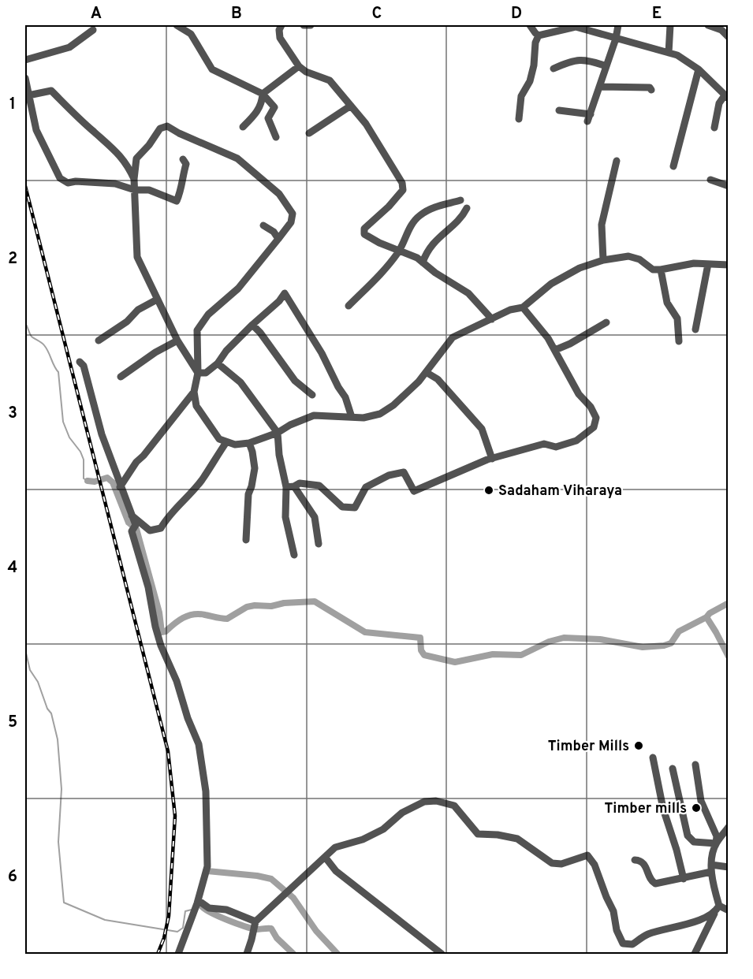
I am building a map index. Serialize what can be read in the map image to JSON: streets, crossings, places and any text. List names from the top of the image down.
{
  "places": ["Sadaham Viharaya", "Timber Mills", "Timber mills"],
  "grid": {
    "columns": [
      "A",
      "B",
      "C",
      "D",
      "E"
    ],
    "rows": [
      "1",
      "2",
      "3",
      "4",
      "5",
      "6"
    ]
  }
}
